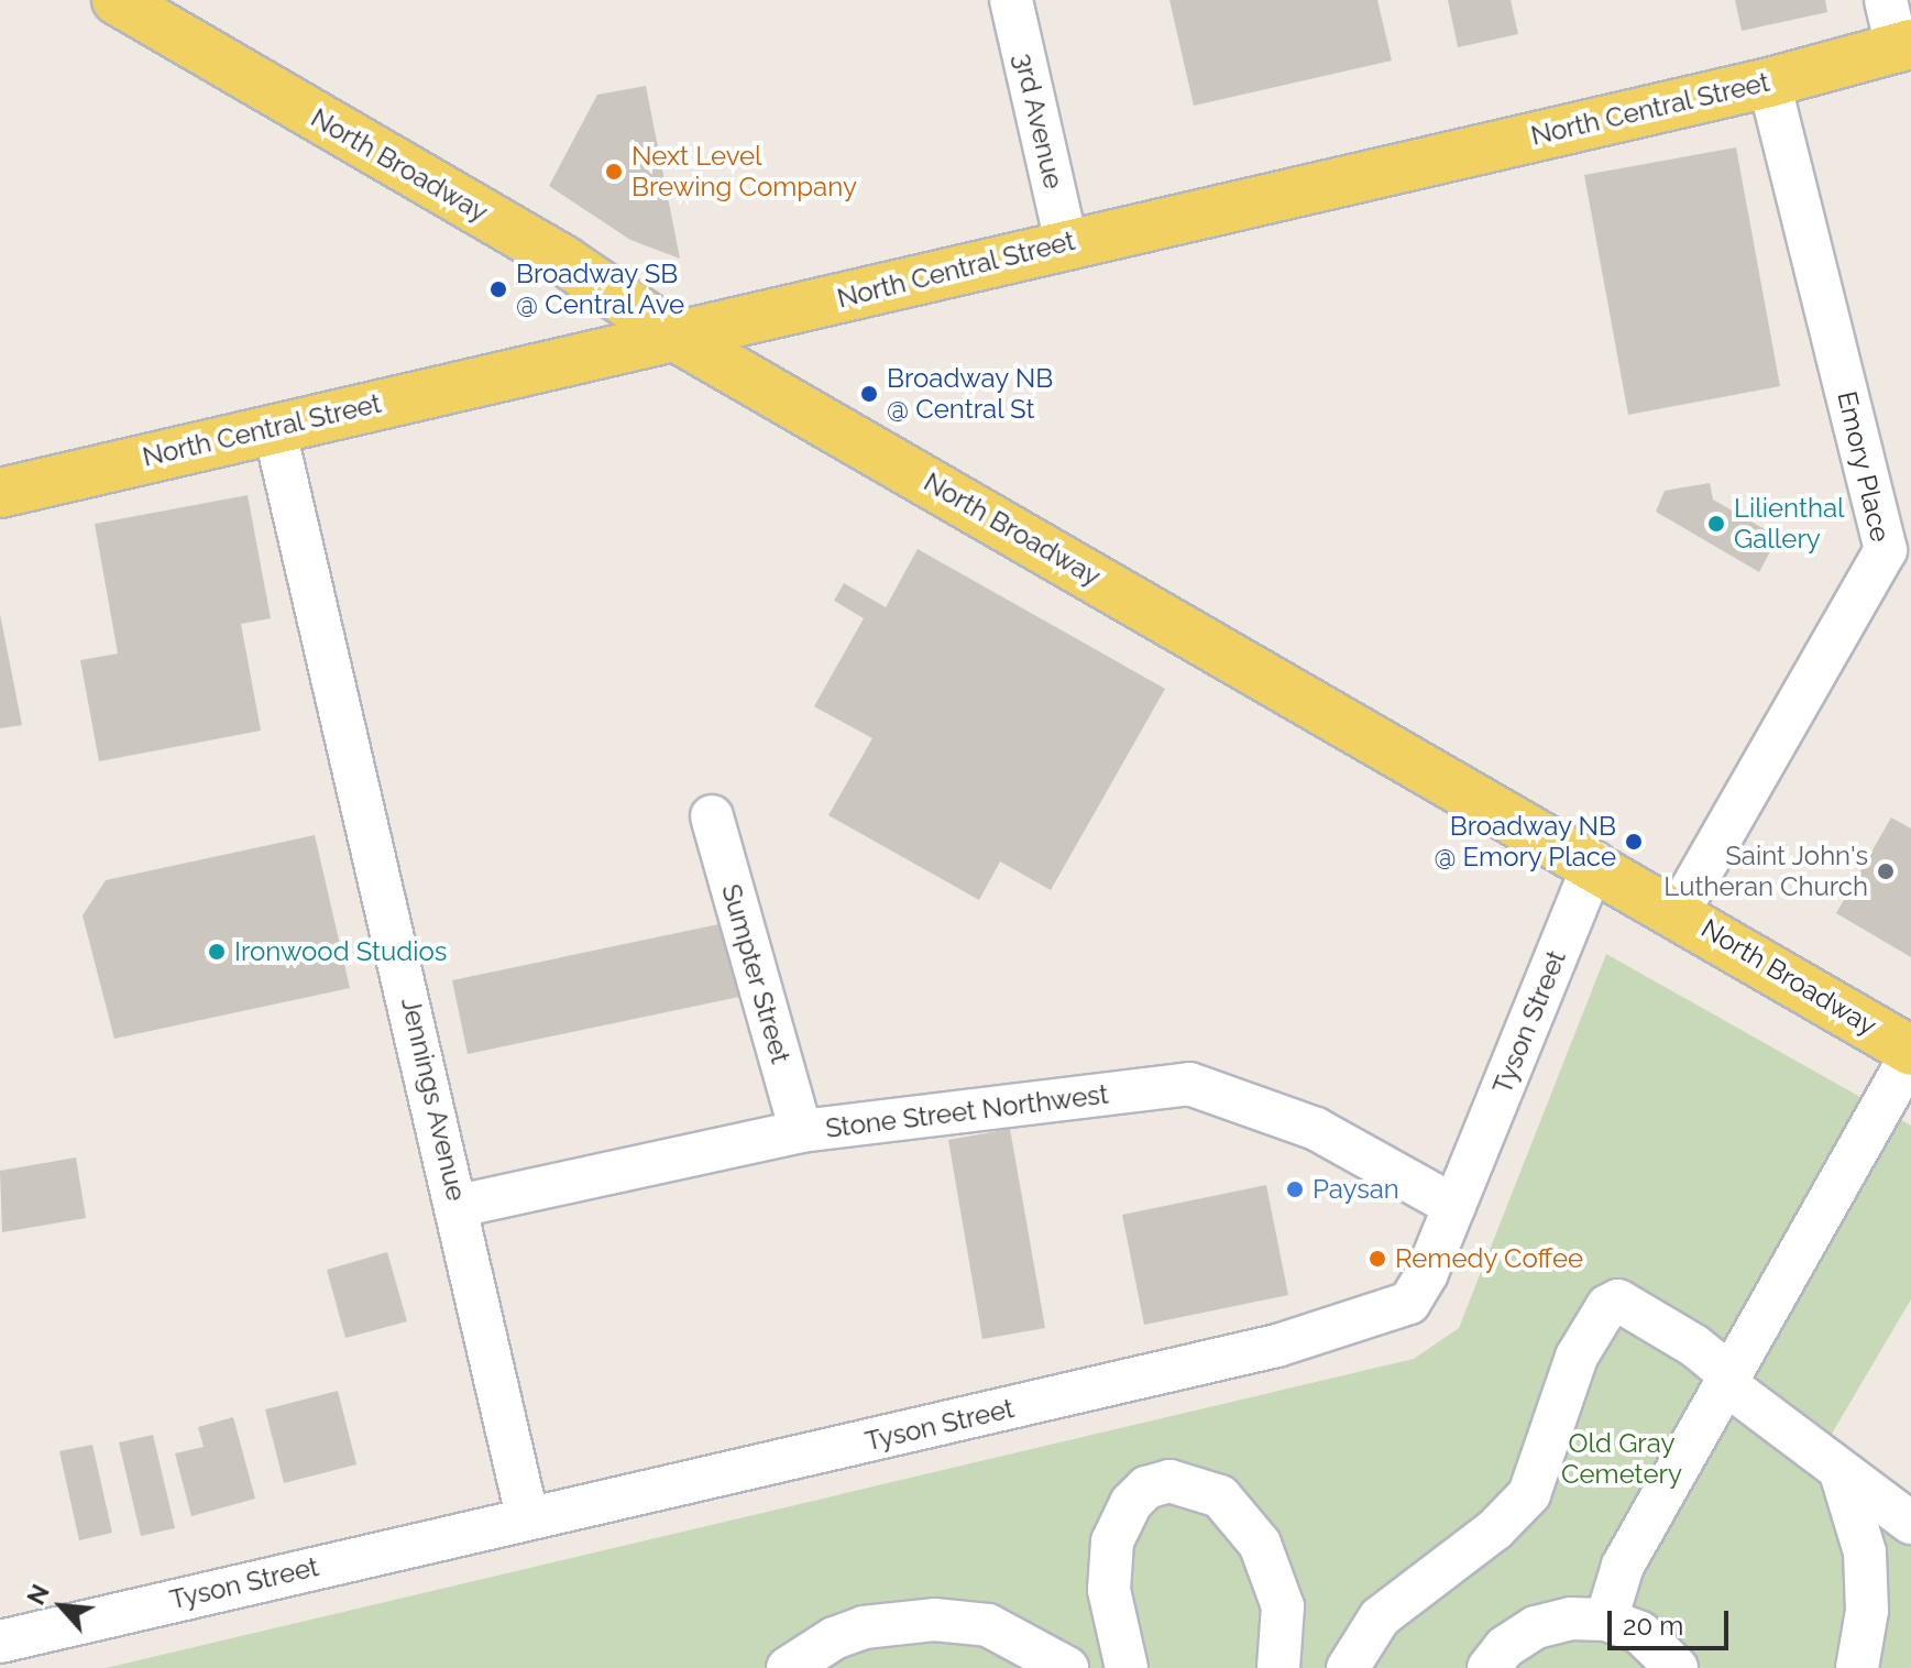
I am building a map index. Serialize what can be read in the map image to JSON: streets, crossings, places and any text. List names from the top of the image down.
{
  "streets": {
    "main road": ["North Central Street", "North Broadway"],
    "street": [
      "3rd Avenue",
      "Emory Place",
      "Sumpter Street",
      "Tyson Street",
      "Jennings Avenue",
      "Stone Street Northwest"
    ]
  },
  "crossings": [
    ["North Central Street", "3rd Avenue"],
    ["North Central Street", "North Broadway"],
    ["North Central Street", "Emory Place"],
    ["North Central Street", "Jennings Avenue"],
    ["North Broadway", "Emory Place"],
    ["North Broadway", "Tyson Street"],
    ["Sumpter Street", "Stone Street Northwest"],
    ["Tyson Street", "Jennings Avenue"],
    ["Tyson Street", "Stone Street Northwest"],
    ["Jennings Avenue", "Stone Street Northwest"]
  ],
  "parks": ["Old Gray Cemetery"],
  "places": [
    "Next Level Brewing Company",
    "Broadway SB @ Central Ave",
    "Broadway NB @ Central St",
    "Lilienthal Gallery",
    "Broadway NB @ Emory Place",
    "Saint John's Lutheran Church",
    "Ironwood Studios",
    "Paysan",
    "Remedy Coffee"
  ],
  "scale_bar": "20 m",
  "north": "top left"
}
